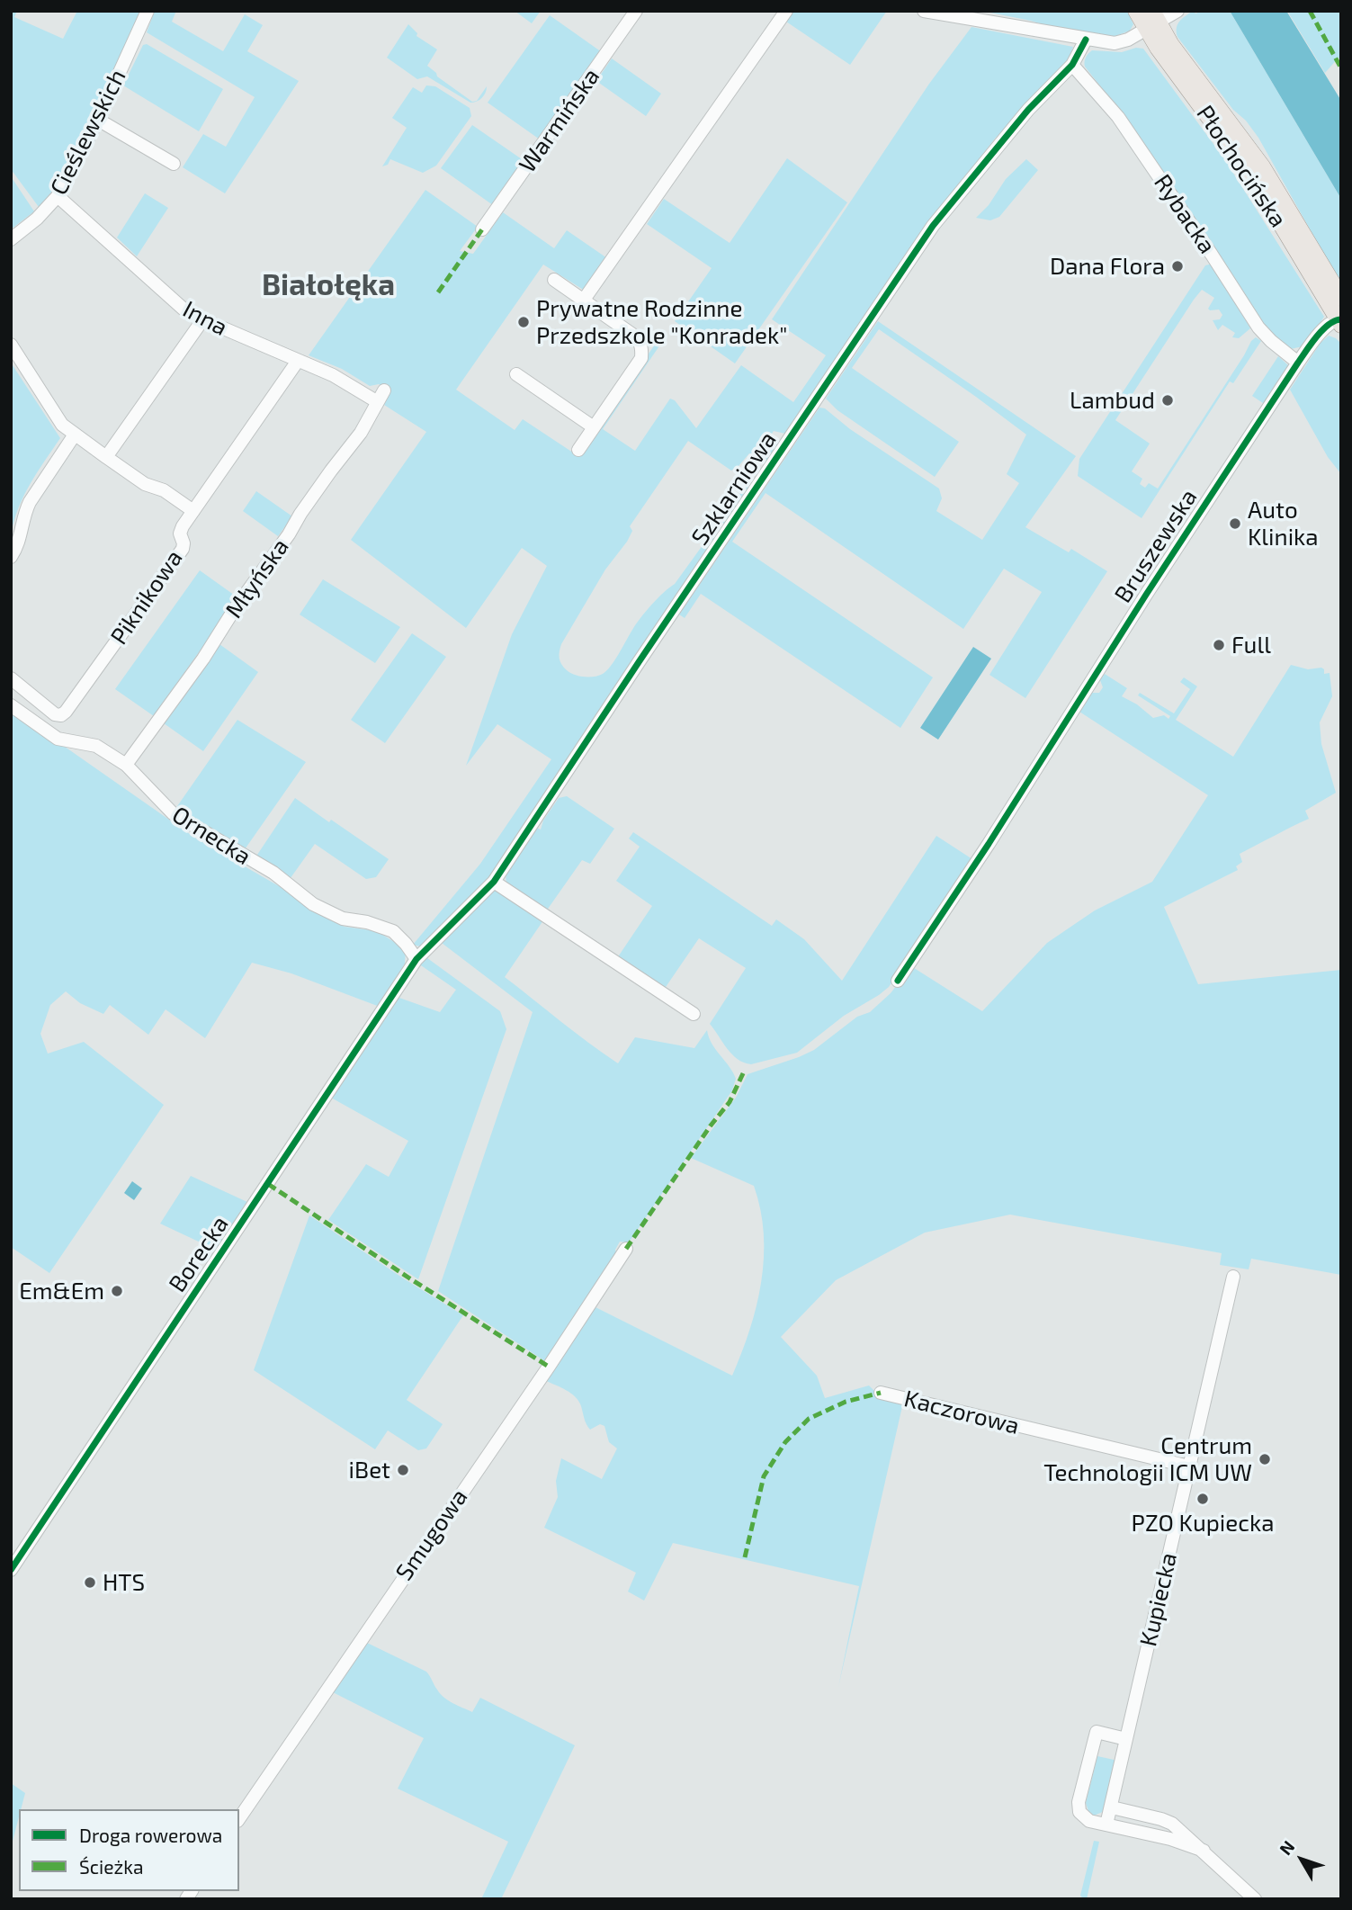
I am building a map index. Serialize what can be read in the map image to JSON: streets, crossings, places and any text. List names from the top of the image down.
{
  "streets": {
    "main road": ["Płochocińska"],
    "street": [
      "Warmińska",
      "Cieślewskich",
      "Rybacka",
      "Inna",
      "Szklarniowa",
      "Bruszewska",
      "Młyńska",
      "Piknikowa",
      "Ornecka",
      "Borecka",
      "Kaczorowa",
      "Smugowa",
      "Kupiecka"
    ]
  },
  "crossings": [
    ["Cieślewskich", "Inna"],
    ["Płochocińska", "Bruszewska"],
    ["Rybacka", "Szklarniowa"],
    ["Rybacka", "Bruszewska"],
    ["Inna", "Młyńska"],
    ["Inna", "Piknikowa"],
    ["Szklarniowa", "Ornecka"],
    ["Szklarniowa", "Borecka"],
    ["Młyńska", "Ornecka"],
    ["Ornecka", "Borecka"],
    ["Kaczorowa", "Kupiecka"]
  ],
  "districts": ["Białołęka"],
  "places": [
    "Dana Flora",
    "Prywatne Rodzinne Przedszkole \"Konradek\"",
    "Lambud",
    "Auto Klinika",
    "Full",
    "Em&Em",
    "Centrum Technologii ICM UW",
    "iBet",
    "PZO Kupiecka",
    "HTS"
  ],
  "legend": ["Droga rowerowa", "Ścieżka"],
  "north": "top left"
}
